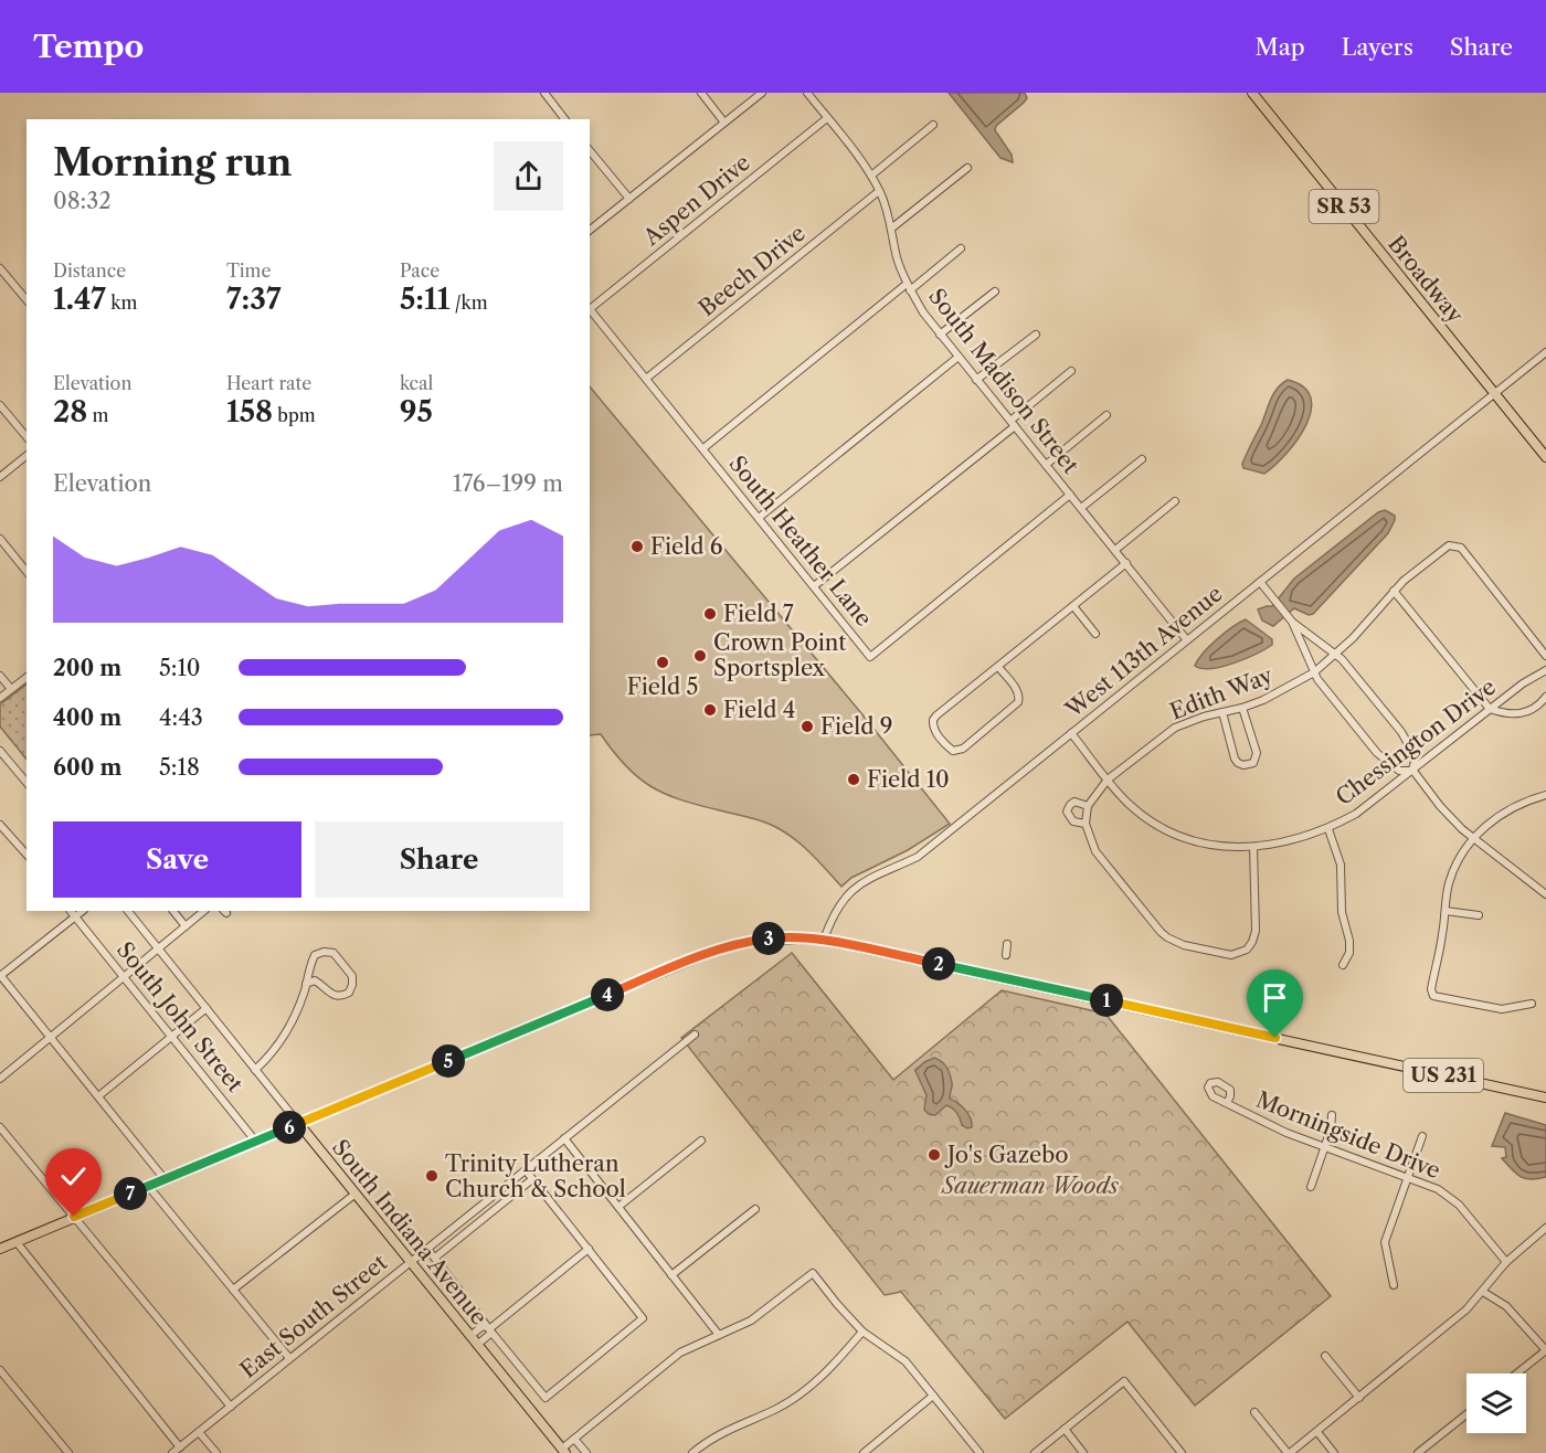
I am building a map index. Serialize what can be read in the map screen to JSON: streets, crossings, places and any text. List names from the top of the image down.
{
  "streets": {
    "main road": [
      "SR 53",
      "Broadway",
      "US 231",
      "South Indiana Avenue"
    ],
    "street": [
      "Aspen Drive",
      "Beech Drive",
      "South Madison Street",
      "South Heather Lane",
      "West 113th Avenue",
      "Edith Way",
      "Chessington Drive",
      "South John Street",
      "Morningside Drive",
      "East South Street"
    ]
  },
  "crossings": [
    ["Aspen Drive", "South Madison Street"],
    ["Aspen Drive", "South Heather Lane"],
    ["Beech Drive", "South Madison Street"],
    ["Beech Drive", "South Heather Lane"],
    ["Broadway", "West 113th Avenue"],
    ["South Madison Street", "South Heather Lane"],
    ["South Madison Street", "West 113th Avenue"],
    ["West 113th Avenue", "Chessington Drive"],
    ["West 113th Avenue", "US 231"],
    ["Edith Way", "Chessington Drive"],
    ["South John Street", "US 231"],
    ["US 231", "South Indiana Avenue"],
    ["South Indiana Avenue", "East South Street"]
  ],
  "parks": ["Sauerman Woods"],
  "places": [
    "Field 6",
    "Field 7",
    "Crown Point Sportsplex",
    "Field 5",
    "Field 4",
    "Field 9",
    "Field 10",
    "Jo's Gazebo",
    "Trinity Lutheran Church & School"
  ],
  "page": {
    "header": "Tempo",
    "nav": ["Map", "Layers", "Share"],
    "heading": ["Morning run", "08:32"],
    "stats": [
      ["Distance", "1.47 km"],
      ["Time", "7:37"],
      ["Pace", "5:11 /km"],
      ["Elevation", "28 m"],
      ["Heart rate", "158 bpm"],
      ["kcal", "95"]
    ],
    "chart": ["Elevation", "176–199 m"],
    "list": [
      {
        "name": "200 m",
        "note": "5:10"
      },
      {
        "name": "400 m",
        "note": "4:43"
      },
      {
        "name": "600 m",
        "note": "5:18"
      }
    ],
    "buttons": ["Save", "Share"],
    "pins": [
      "3",
      "2",
      "4",
      "1",
      "5",
      "6",
      "7"
    ]
  }
}
